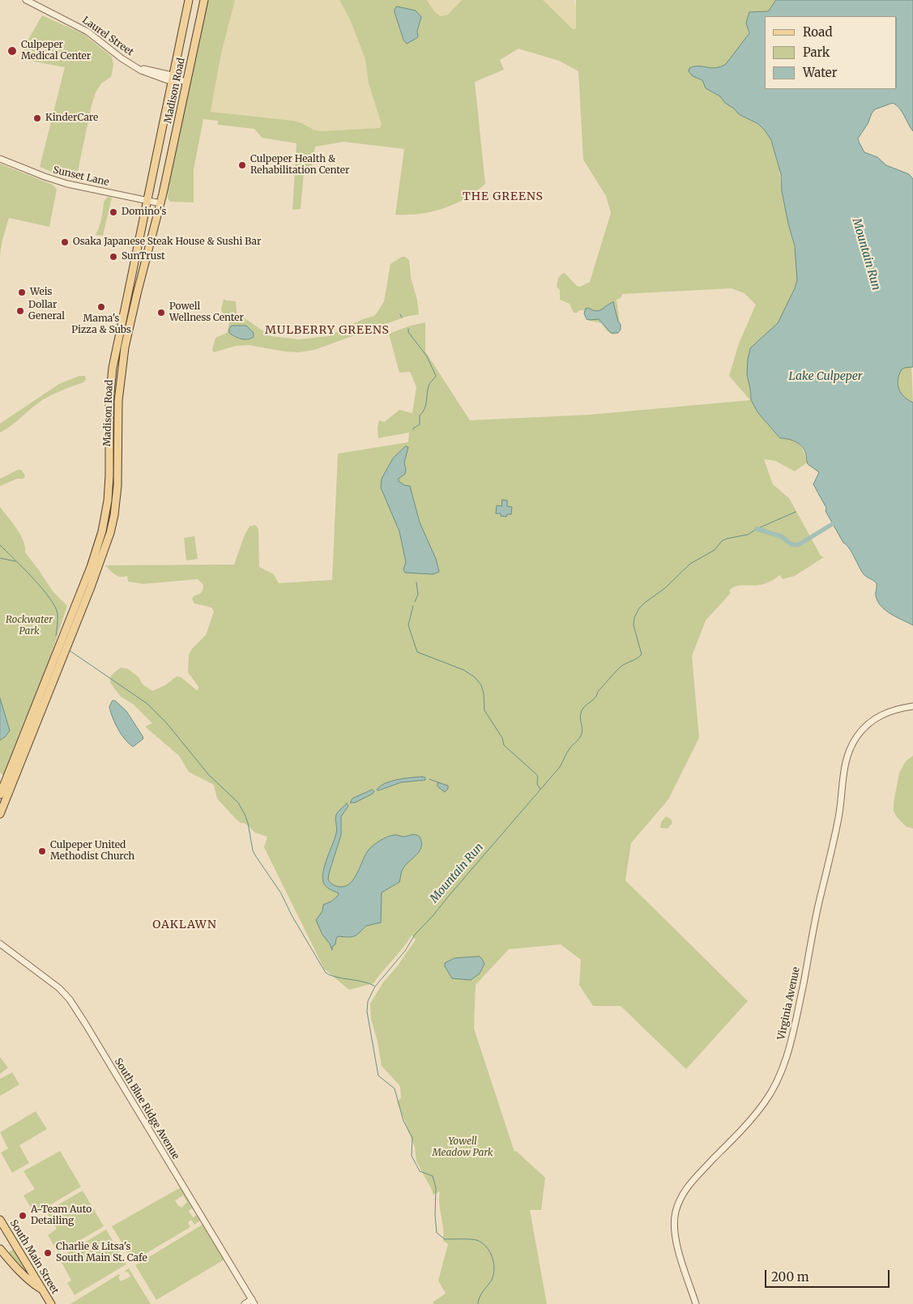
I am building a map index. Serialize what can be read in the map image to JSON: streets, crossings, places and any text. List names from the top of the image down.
{
  "streets": {
    "main road": ["Madison Road", "South Main Street"],
    "street": [
      "Laurel Street",
      "Sunset Lane",
      "Virginia Avenue",
      "South Blue Ridge Avenue"
    ]
  },
  "crossings": [
    ["Laurel Street", "Madison Road"],
    ["Madison Road", "Sunset Lane"]
  ],
  "districts": ["THE GREENS", "MULBERRY GREENS", "OAKLAWN"],
  "water": ["Mountain Run", "Lake Culpeper"],
  "parks": ["Rockwater Park", "Yowell Meadow Park"],
  "places": [
    "Culpeper Medical Center",
    "KinderCare",
    "Culpeper Health & Rehabilitation Center",
    "Domino's",
    "Osaka Japanese Steak House & Sushi Bar",
    "SunTrust",
    "Weis",
    "Mama's Pizza & Subs",
    "Dollar General",
    "Powell Wellness Center",
    "Culpeper United Methodist Church",
    "A-Team Auto Detailing",
    "Charlie & Litsa's South Main St. Cafe"
  ],
  "legend": ["Road", "Park", "Water"],
  "scale_bar": "200 m"
}
